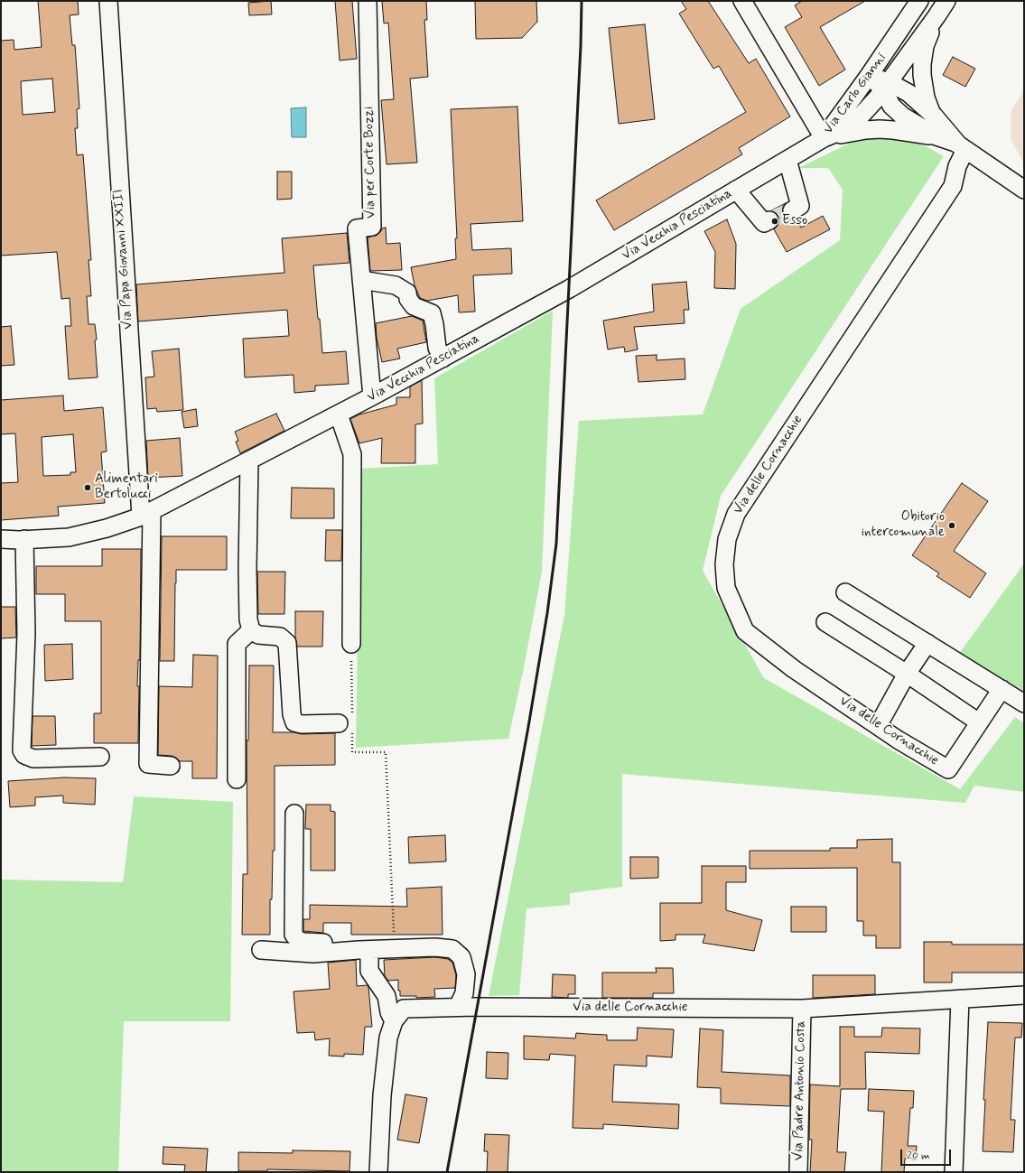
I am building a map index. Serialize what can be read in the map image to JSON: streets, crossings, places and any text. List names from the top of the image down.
{
  "streets": {
    "street": [
      "Via Carlo Gianni",
      "Via per Corte Bozzi",
      "Via Vecchia Pesciatina",
      "Via Papa Giovanni XXIII",
      "Via delle Cornacchie",
      "Via Padre Antonio Costa"
    ]
  },
  "crossings": [
    ["Via Carlo Gianni", "Via Vecchia Pesciatina"],
    ["Via per Corte Bozzi", "Via Vecchia Pesciatina"],
    ["Via Vecchia Pesciatina", "Via Papa Giovanni XXIII"],
    ["Via delle Cornacchie", "Via Padre Antonio Costa"]
  ],
  "places": ["Esso", "Alimentari Bertolucci", "Obitorio intercomunale"],
  "scale_bar": "20 m"
}
